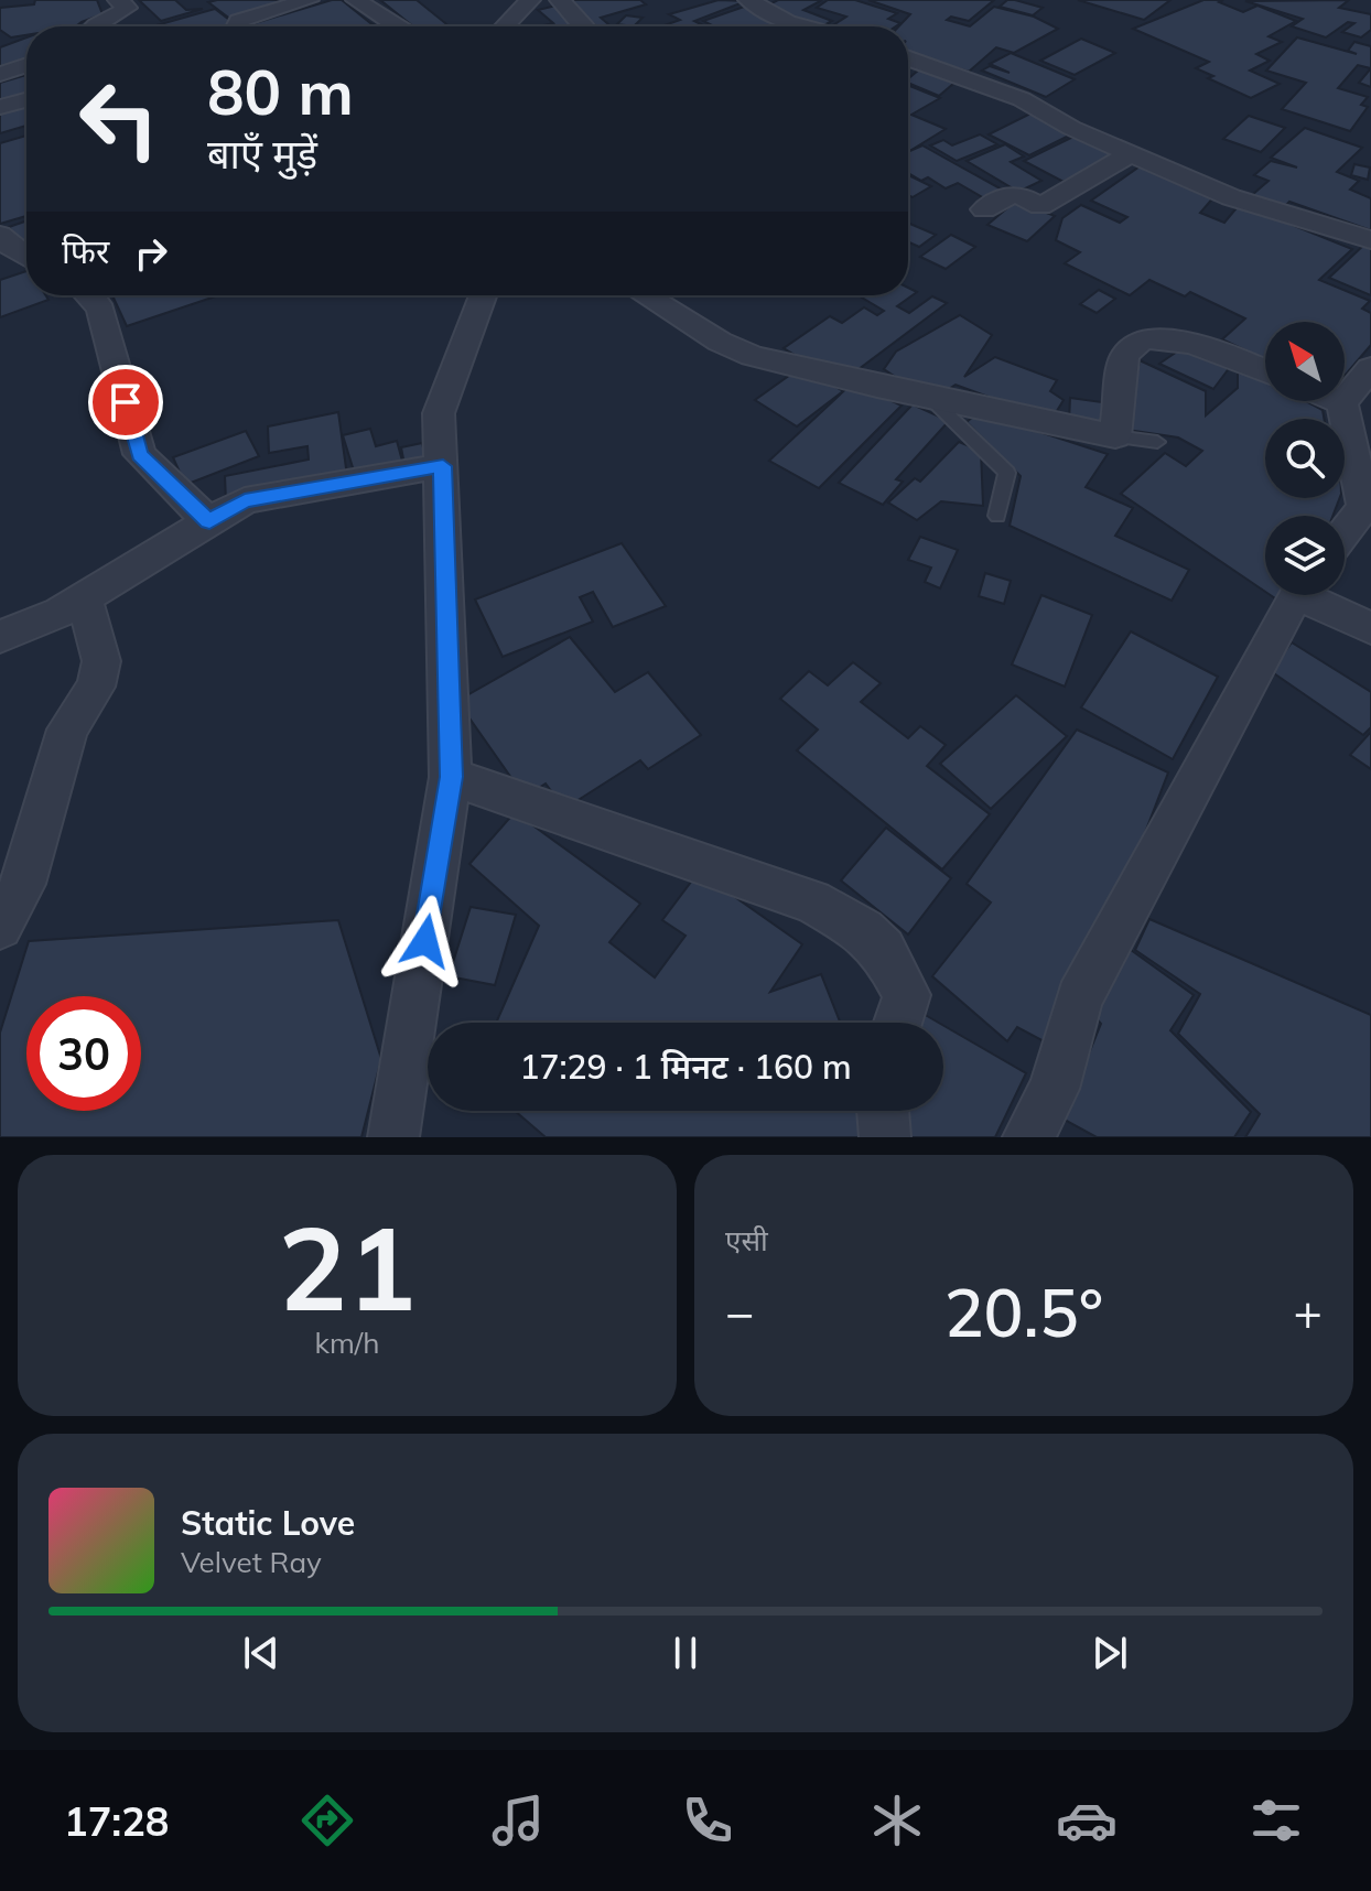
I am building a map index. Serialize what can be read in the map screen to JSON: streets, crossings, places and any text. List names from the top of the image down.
{
  "north": "top left",
  "page": {
    "turn": ["80 m", "बाएँ मुड़ें"],
    "then": "फिर",
    "limit": "30",
    "trip": "17:29 · 1 मिनट · 160 m",
    "tile": [
      ["21", "km/h"],
      "एसी"
    ],
    "heat": ["−", "20.5°", "+"],
    "song": ["Static Love", "Velvet Ray"],
    "tabs": "17:28"
  }
}
